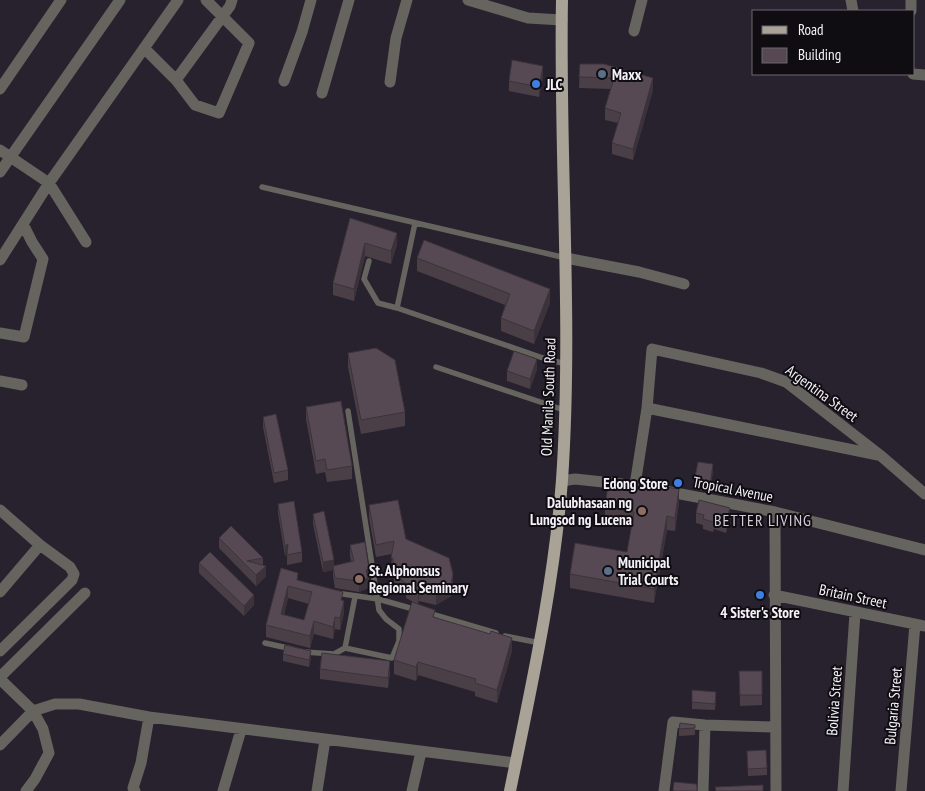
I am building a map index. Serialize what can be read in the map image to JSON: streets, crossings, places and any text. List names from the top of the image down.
{
  "streets": {
    "main road": ["Old Manila South Road"],
    "street": [
      "Argentina Street",
      "Tropical Avenue",
      "Britain Street",
      "Bolivia Street",
      "Bulgaria Street"
    ]
  },
  "crossings": [
    ["Old Manila South Road", "Tropical Avenue"],
    ["Britain Street", "Bolivia Street"],
    ["Britain Street", "Bulgaria Street"]
  ],
  "districts": ["BETTER LIVING"],
  "places": [
    "Maxx",
    "JLC",
    "Edong Store",
    "Dalubhasaan ng Lungsod ng Lucena",
    "Municipal Trial Courts",
    "St. Alphonsus Regional Seminary",
    "4 Sister's Store"
  ],
  "legend": ["Road", "Building"]
}
